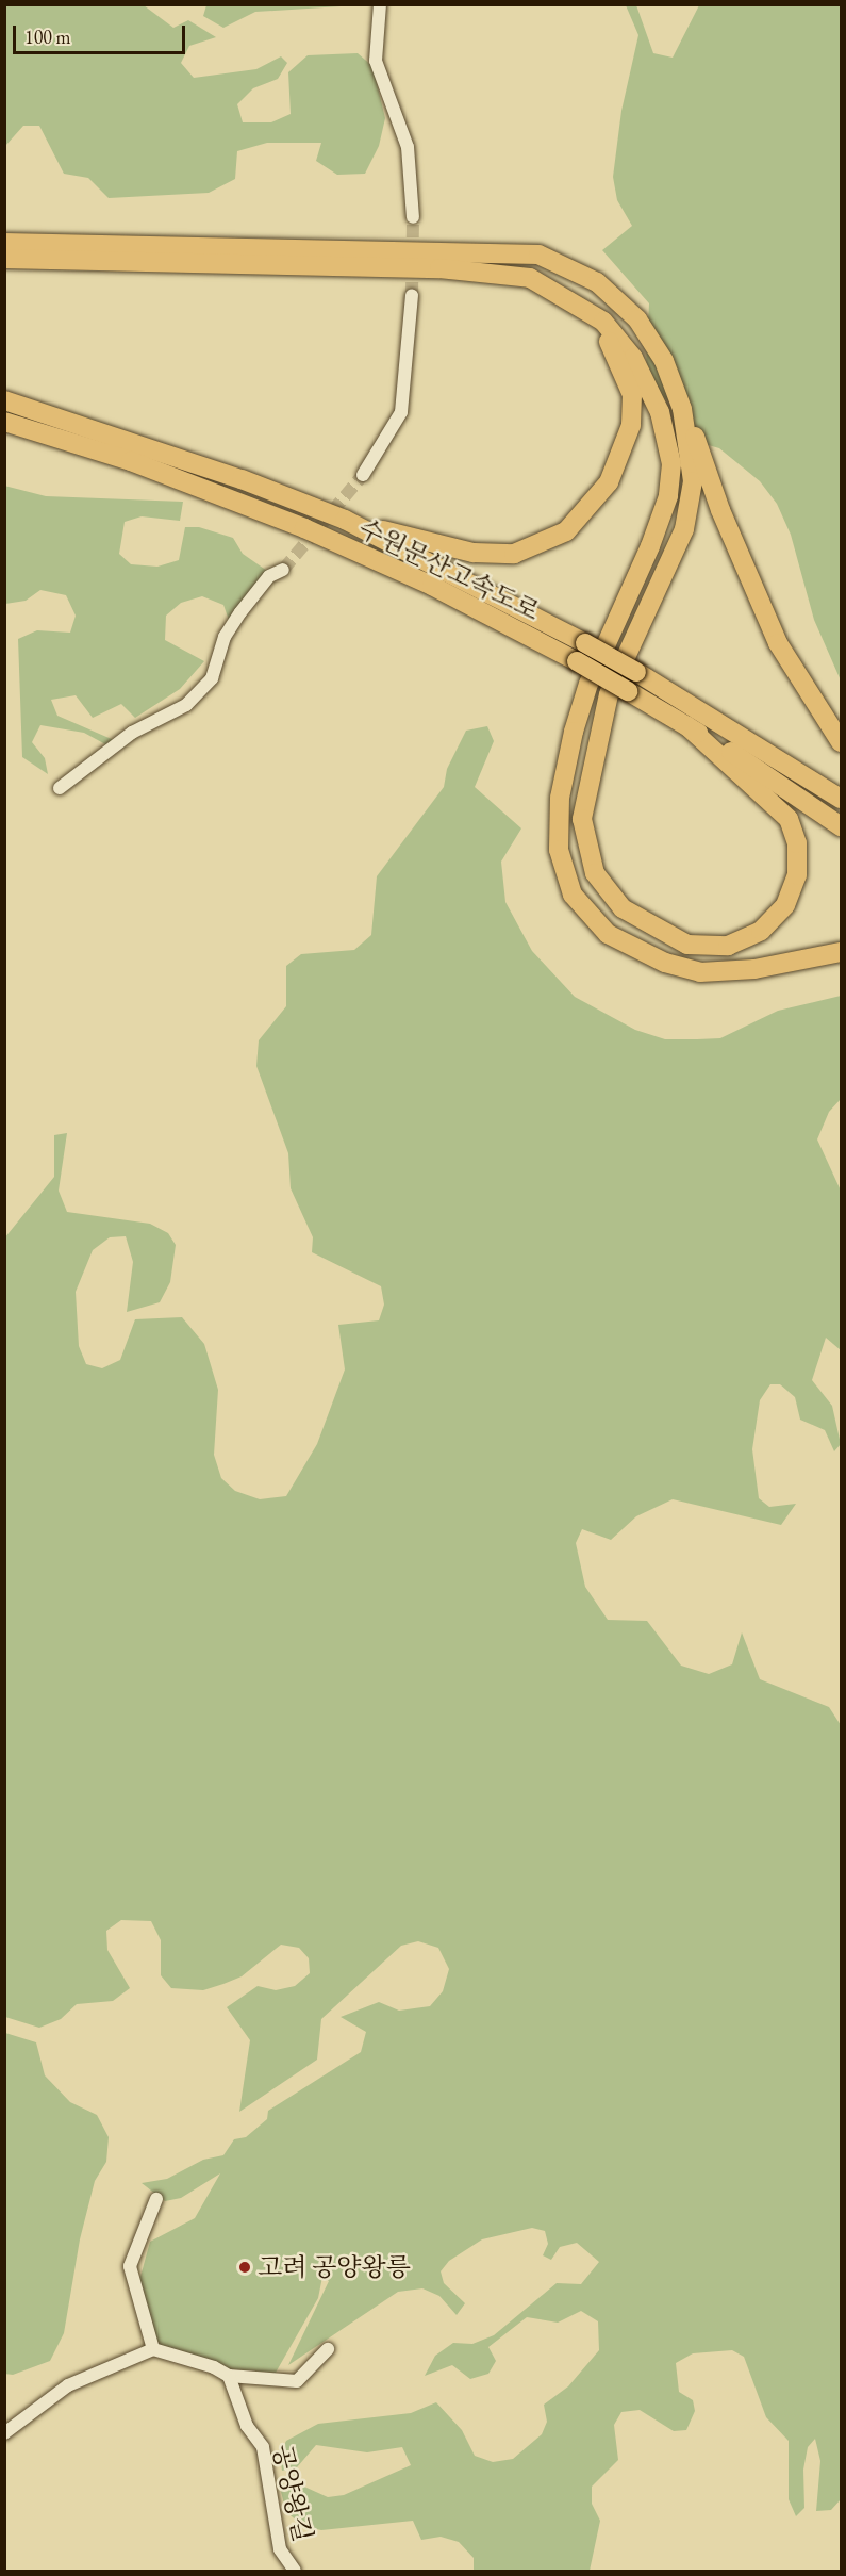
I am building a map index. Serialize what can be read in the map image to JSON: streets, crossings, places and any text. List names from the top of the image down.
{
  "streets": {
    "highway": ["수원문산고속도로"],
    "street": ["공양왕길"]
  },
  "places": ["고려 공양왕릉"],
  "scale_bar": "100 m"
}
